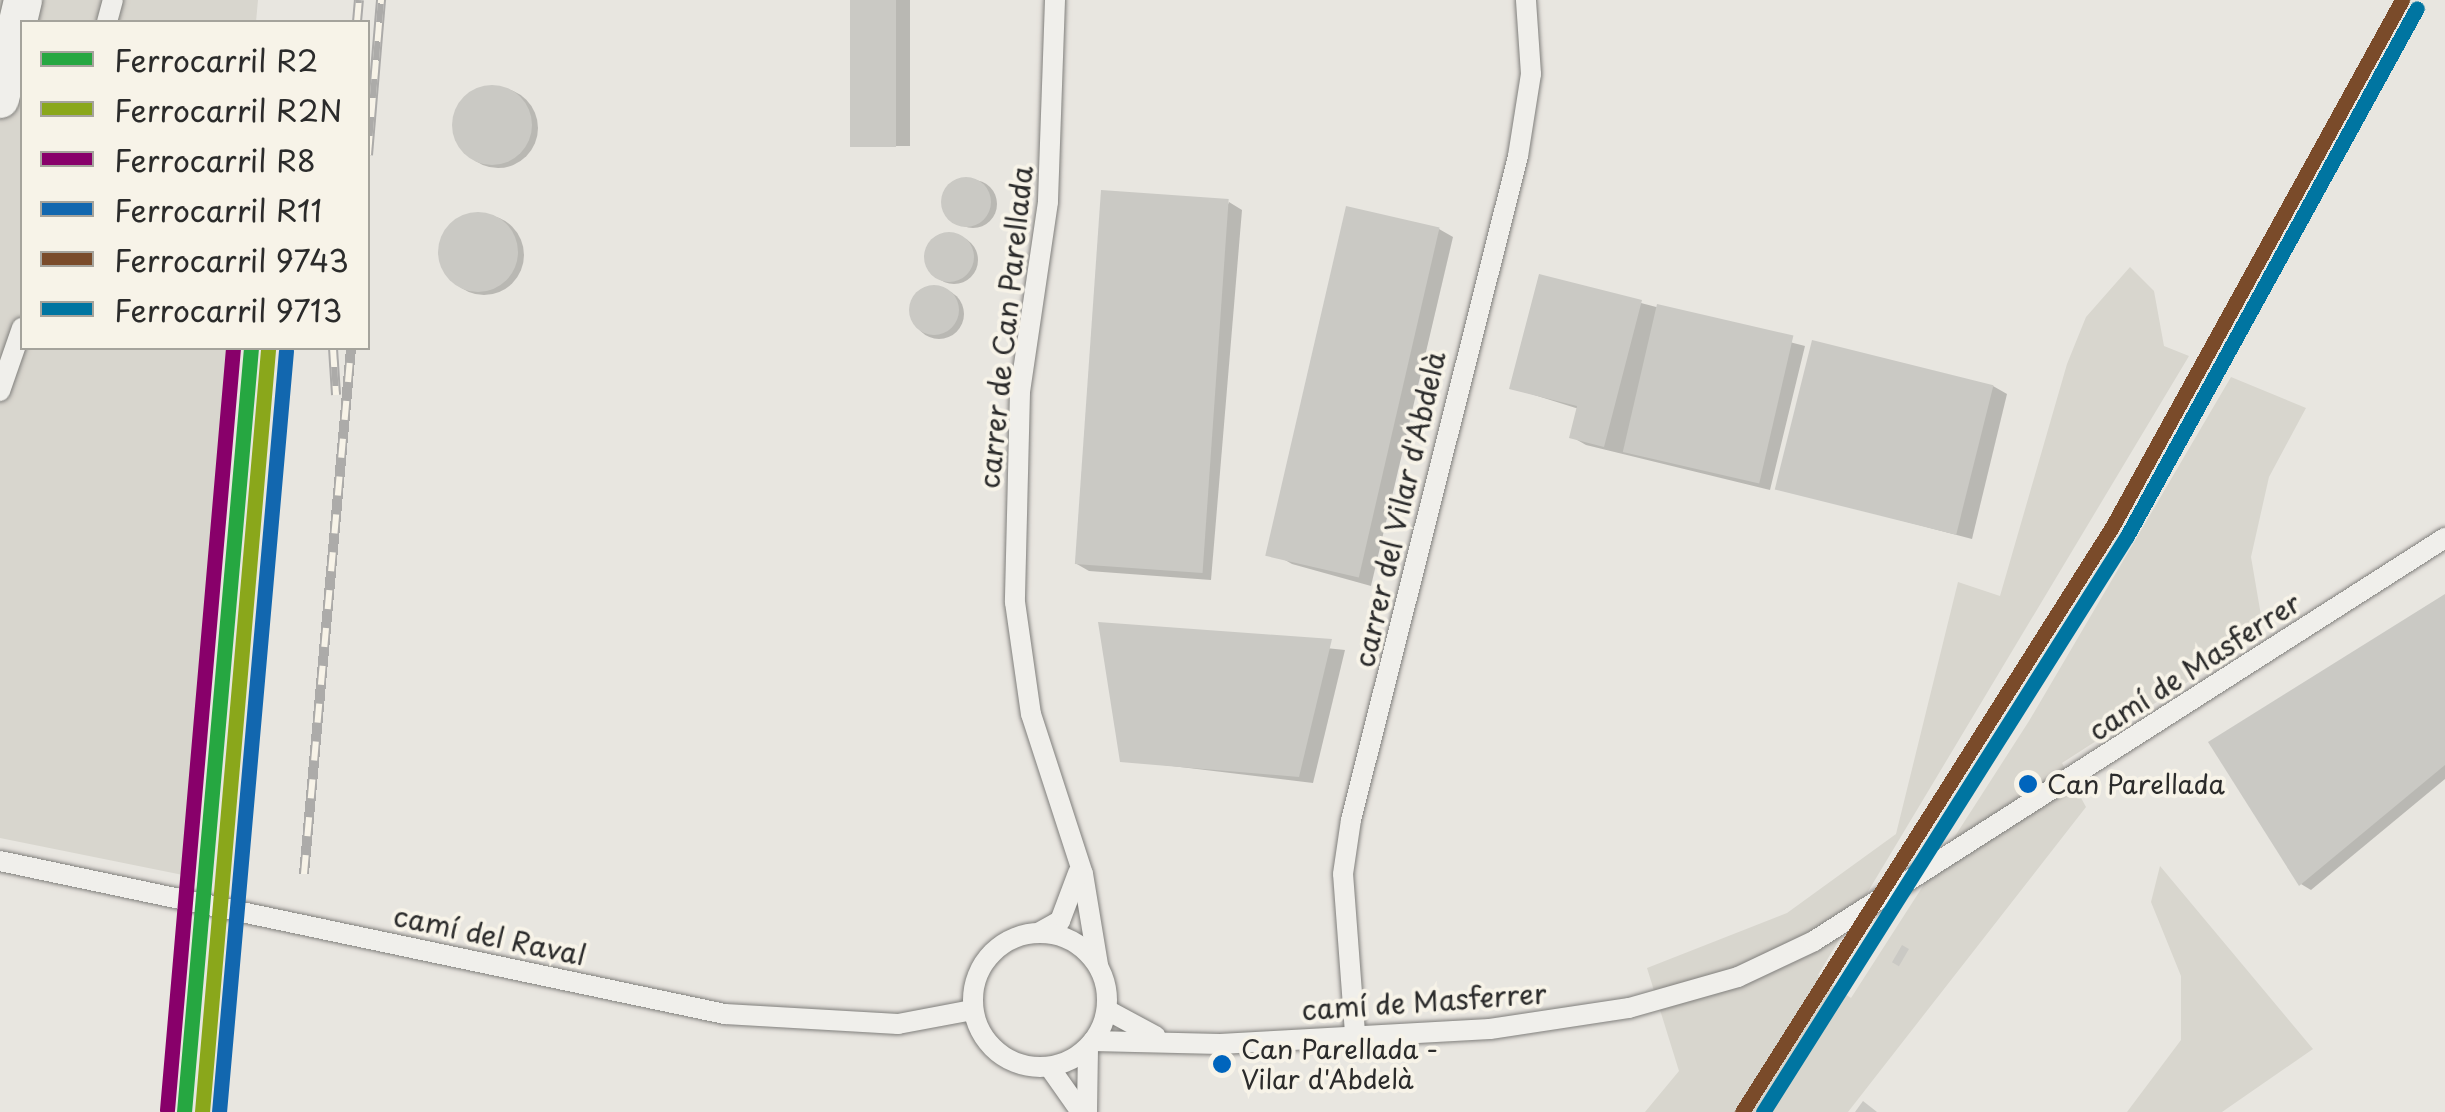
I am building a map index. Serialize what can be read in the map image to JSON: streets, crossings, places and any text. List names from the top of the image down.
{
  "streets": {
    "street": [
      "carrer de Can Parellada",
      "carrer del Vilar d'Abdelà",
      "camí de Masferrer",
      "camí del Raval"
    ]
  },
  "crossings": [
    ["carrer de Can Parellada", "camí de Masferrer"],
    ["carrer de Can Parellada", "camí del Raval"],
    ["carrer del Vilar d'Abdelà", "camí de Masferrer"],
    ["camí de Masferrer", "camí del Raval"]
  ],
  "places": ["Can Parellada", "Can Parellada - Vilar d'Abdelà"],
  "lines": [
    "rail line 9743",
    "rail line 9713",
    "rail line R2",
    "rail line R2N",
    "rail line R8",
    "rail line R11"
  ],
  "legend": [
    "Ferrocarril R2",
    "Ferrocarril R2N",
    "Ferrocarril R8",
    "Ferrocarril R11",
    "Ferrocarril 9743",
    "Ferrocarril 9713"
  ]
}
